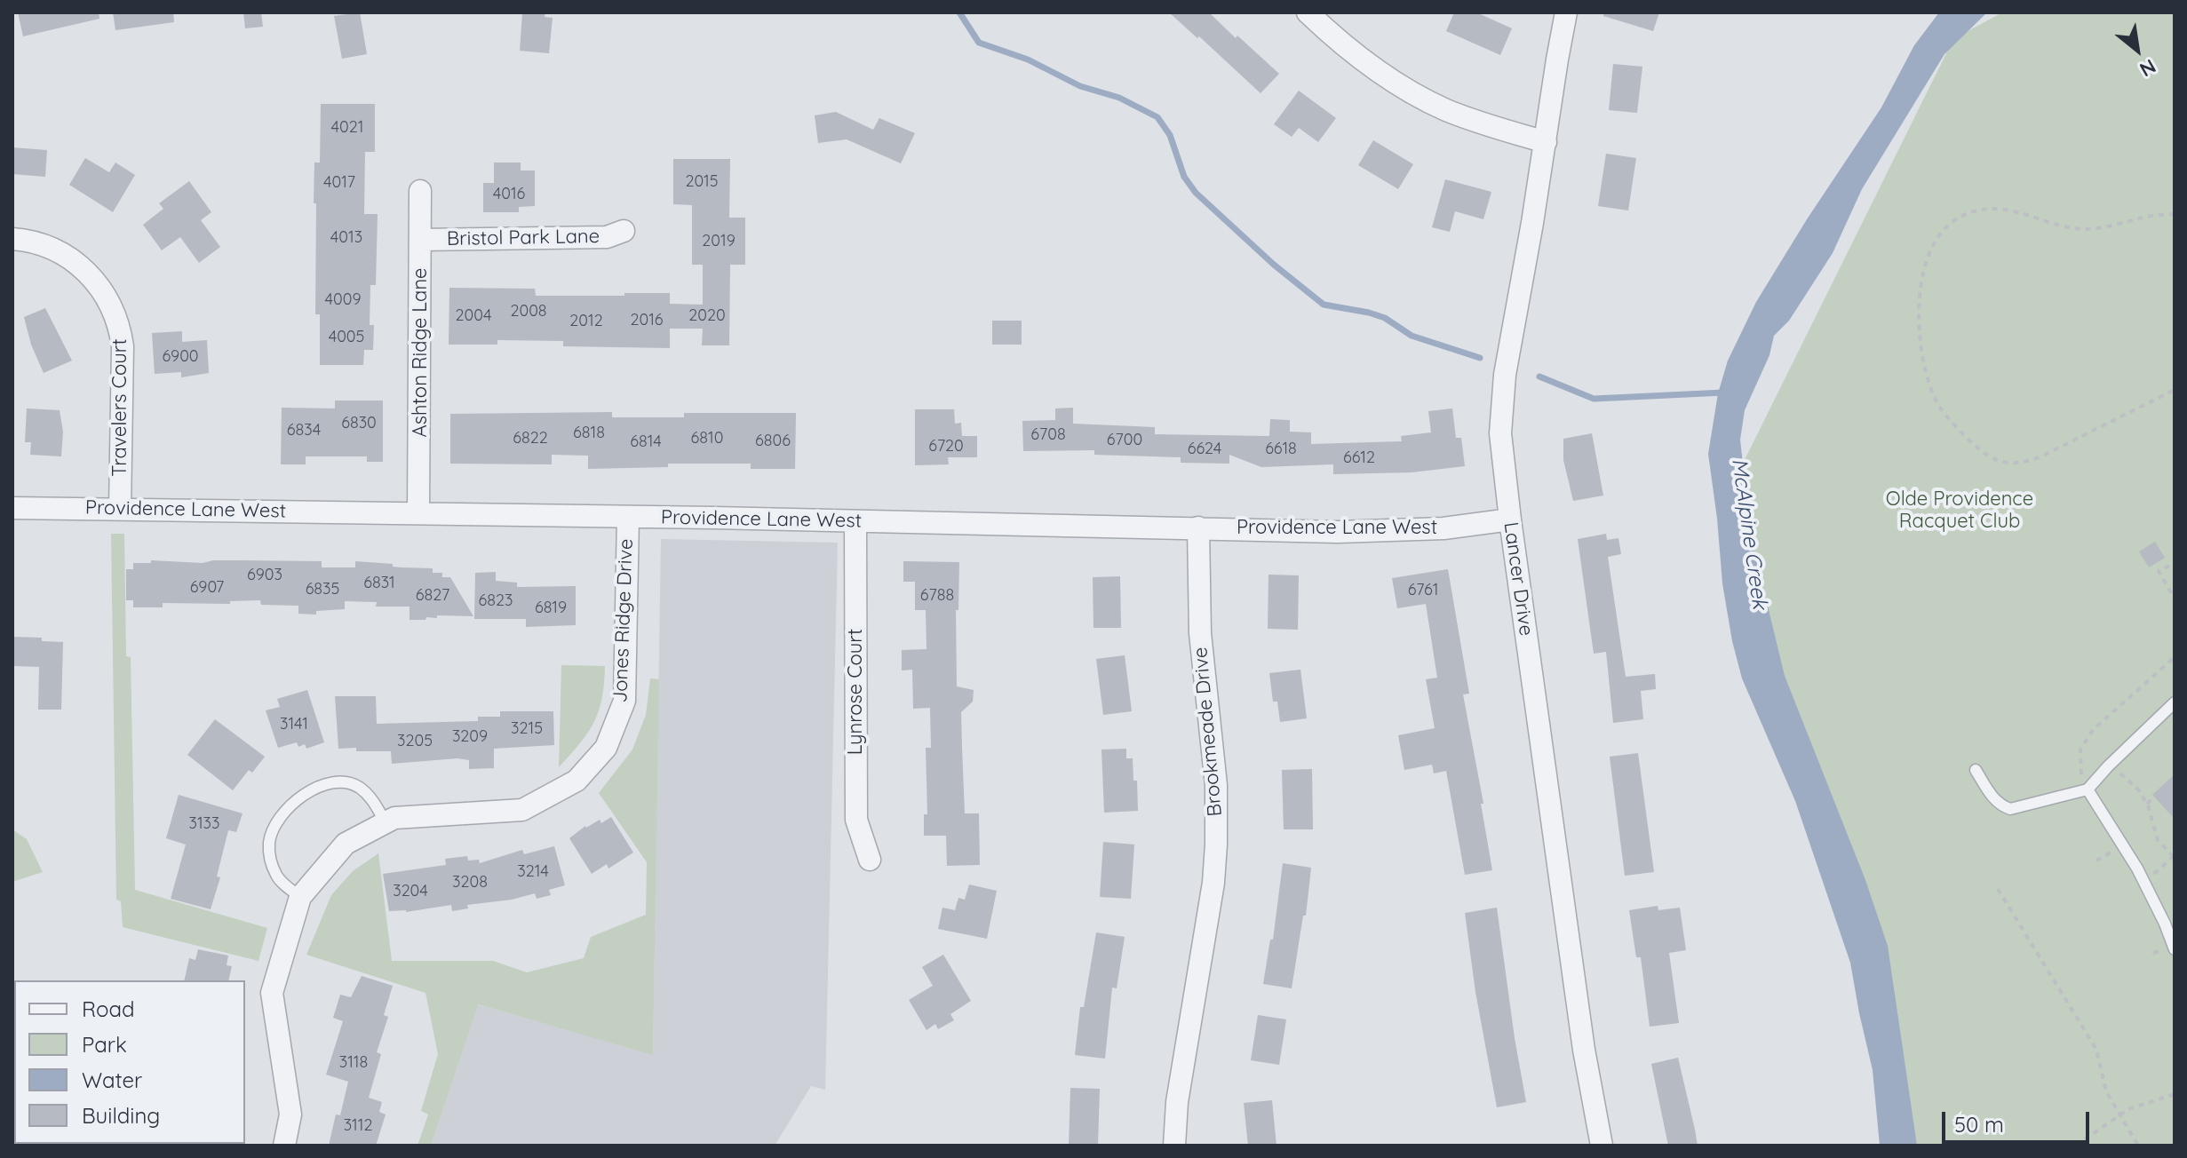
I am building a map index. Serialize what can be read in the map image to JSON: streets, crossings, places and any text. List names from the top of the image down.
{
  "streets": {
    "street": [
      "Bristol Park Lane",
      "Ashton Ridge Lane",
      "Travelers Court",
      "Providence Lane West",
      "Lancer Drive",
      "Jones Ridge Drive",
      "Lynrose Court",
      "Brookmeade Drive"
    ]
  },
  "crossings": [
    ["Bristol Park Lane", "Ashton Ridge Lane"],
    ["Ashton Ridge Lane", "Providence Lane West"],
    ["Travelers Court", "Providence Lane West"],
    ["Providence Lane West", "Lancer Drive"],
    ["Providence Lane West", "Jones Ridge Drive"],
    ["Providence Lane West", "Lynrose Court"],
    ["Providence Lane West", "Brookmeade Drive"]
  ],
  "water": ["McAlpine Creek"],
  "parks": ["Olde Providence Racquet Club"],
  "house_numbers": [
    "4021",
    "2015",
    "4017",
    "4016",
    "4013",
    "2019",
    "4009",
    "2008",
    "2004",
    "2020",
    "2016",
    "2012",
    "4005",
    "6900",
    "6830",
    "6834",
    "6818",
    "6708",
    "6822",
    "6810",
    "6700",
    "6806",
    "6814",
    "6720",
    "6624",
    "6618",
    "6612",
    "6903",
    "6831",
    "6907",
    "6835",
    "6761",
    "6827",
    "6788",
    "6823",
    "6819",
    "3141",
    "3215",
    "3209",
    "3205",
    "3133",
    "3214",
    "3208",
    "3204",
    "3118",
    "3112"
  ],
  "legend": [
    "Road",
    "Park",
    "Water",
    "Building"
  ],
  "scale_bar": "50 m",
  "north": "bottom right"
}
